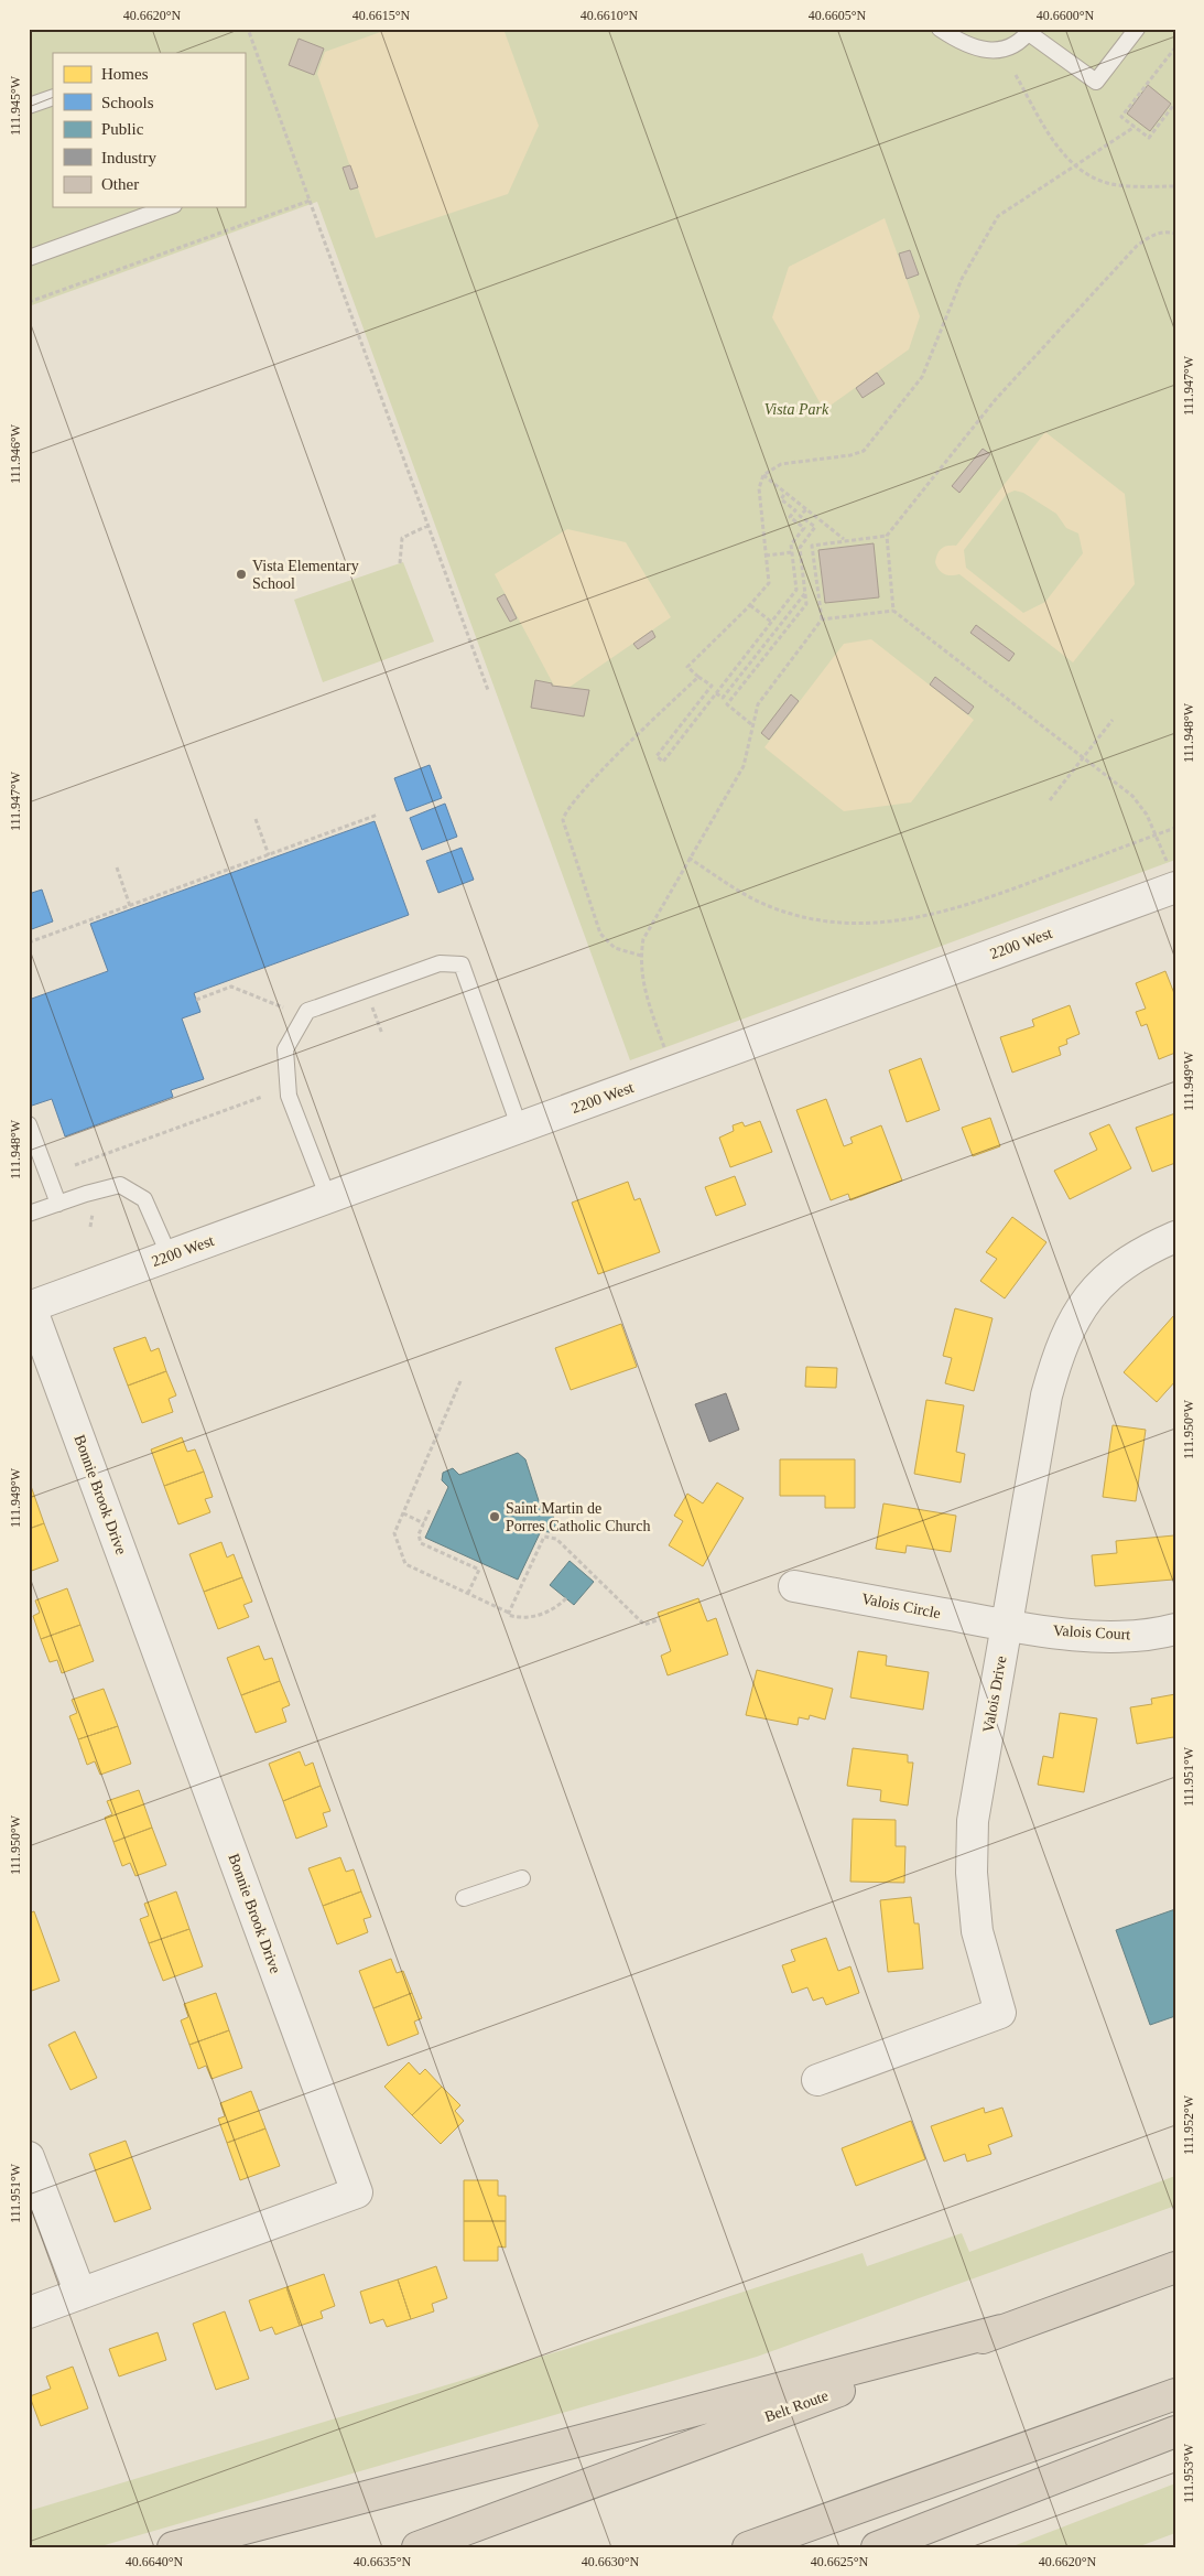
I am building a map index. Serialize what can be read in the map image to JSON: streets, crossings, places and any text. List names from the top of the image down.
{
  "streets": {
    "highway": ["Belt Route"],
    "street": [
      "2200 West",
      "Bonnie Brook Drive",
      "Valois Circle",
      "Valois Court",
      "Valois Drive"
    ]
  },
  "crossings": [
    ["2200 West", "Bonnie Brook Drive"],
    ["Valois Circle", "Valois Court"],
    ["Valois Circle", "Valois Drive"],
    ["Valois Court", "Valois Drive"]
  ],
  "parks": ["Vista Park"],
  "places": ["Vista Elementary School", "Saint Martin de Porres Catholic Church"],
  "legend": [
    "Homes",
    "Schools",
    "Public",
    "Industry",
    "Other"
  ],
  "coordinates": [
    "40.6620°N",
    "40.6615°N",
    "40.6610°N",
    "40.6605°N",
    "40.6600°N",
    "111.945°W",
    "111.947°W",
    "111.946°W",
    "111.948°W",
    "111.949°W",
    "111.950°W",
    "111.951°W",
    "111.952°W",
    "111.953°W",
    "40.6640°N",
    "40.6635°N",
    "40.6630°N",
    "40.6625°N"
  ]
}
